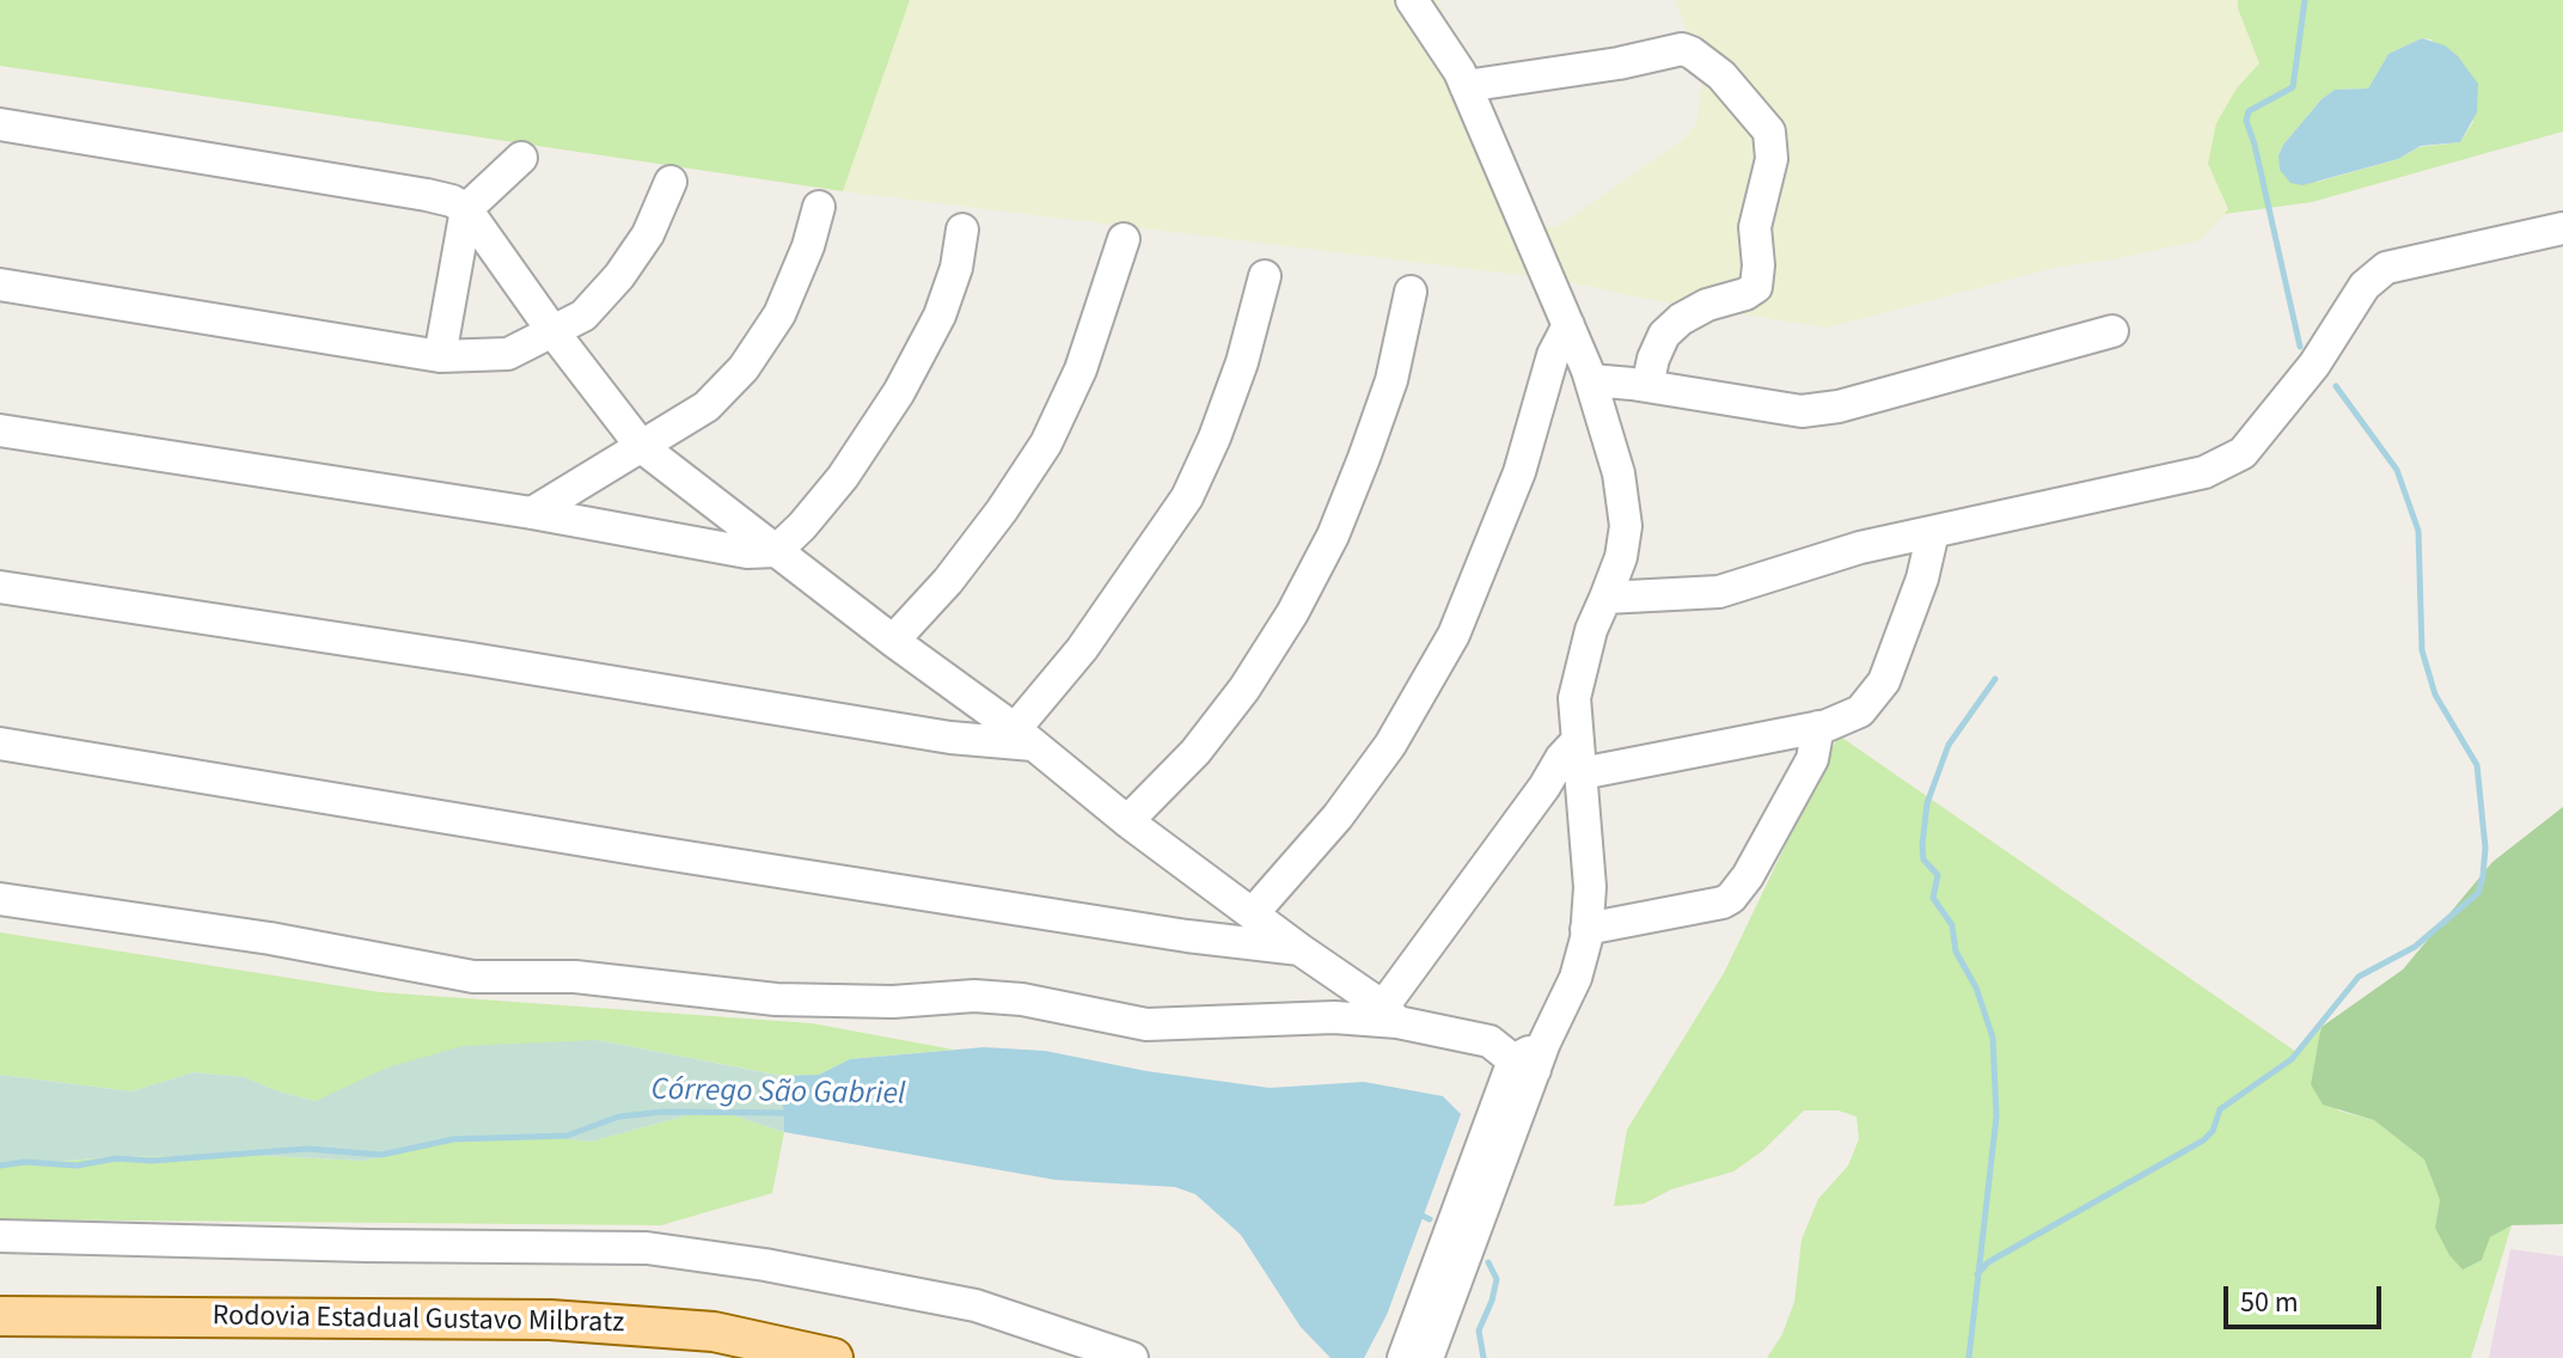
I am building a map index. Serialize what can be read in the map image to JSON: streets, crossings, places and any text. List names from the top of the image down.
{
  "streets": {
    "main road": ["Rodovia Estadual Gustavo Milbratz"]
  },
  "water": ["Córrego São Gabriel"],
  "scale_bar": "50 m"
}
